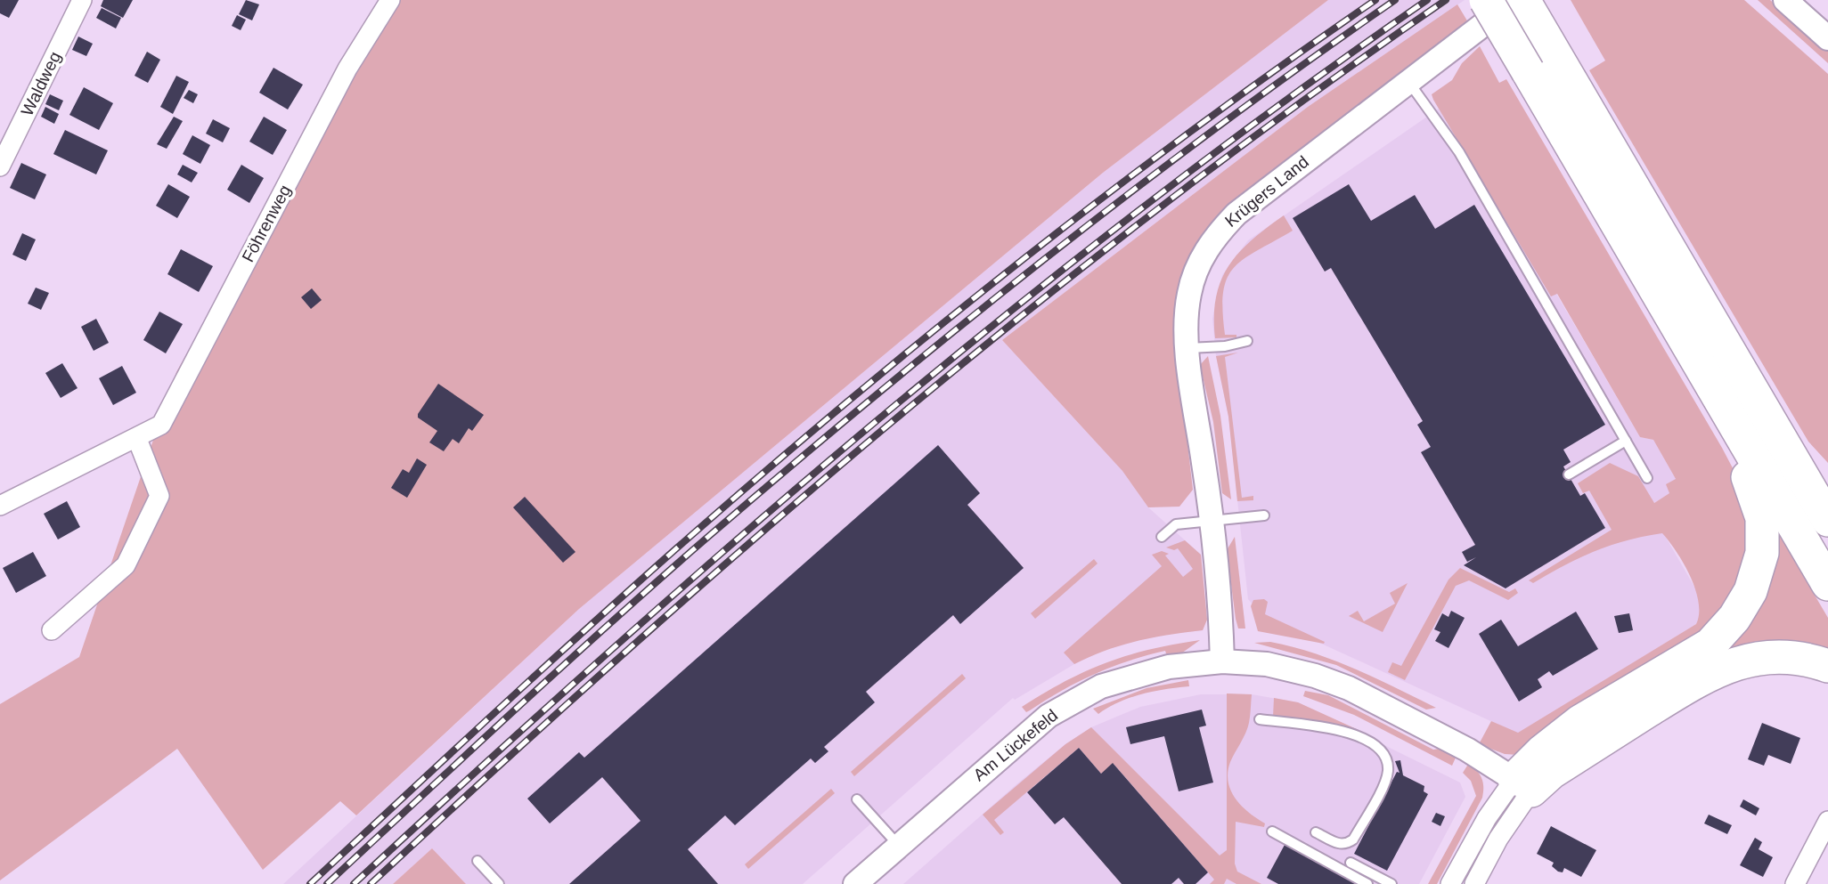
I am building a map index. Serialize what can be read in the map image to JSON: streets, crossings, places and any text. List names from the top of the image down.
{
  "streets": {
    "street": [
      "Waldweg",
      "Krügers Land",
      "Föhrenweg",
      "Am Lückefeld"
    ]
  },
  "crossings": [
    ["Krügers Land", "Am Lückefeld"]
  ]
}
